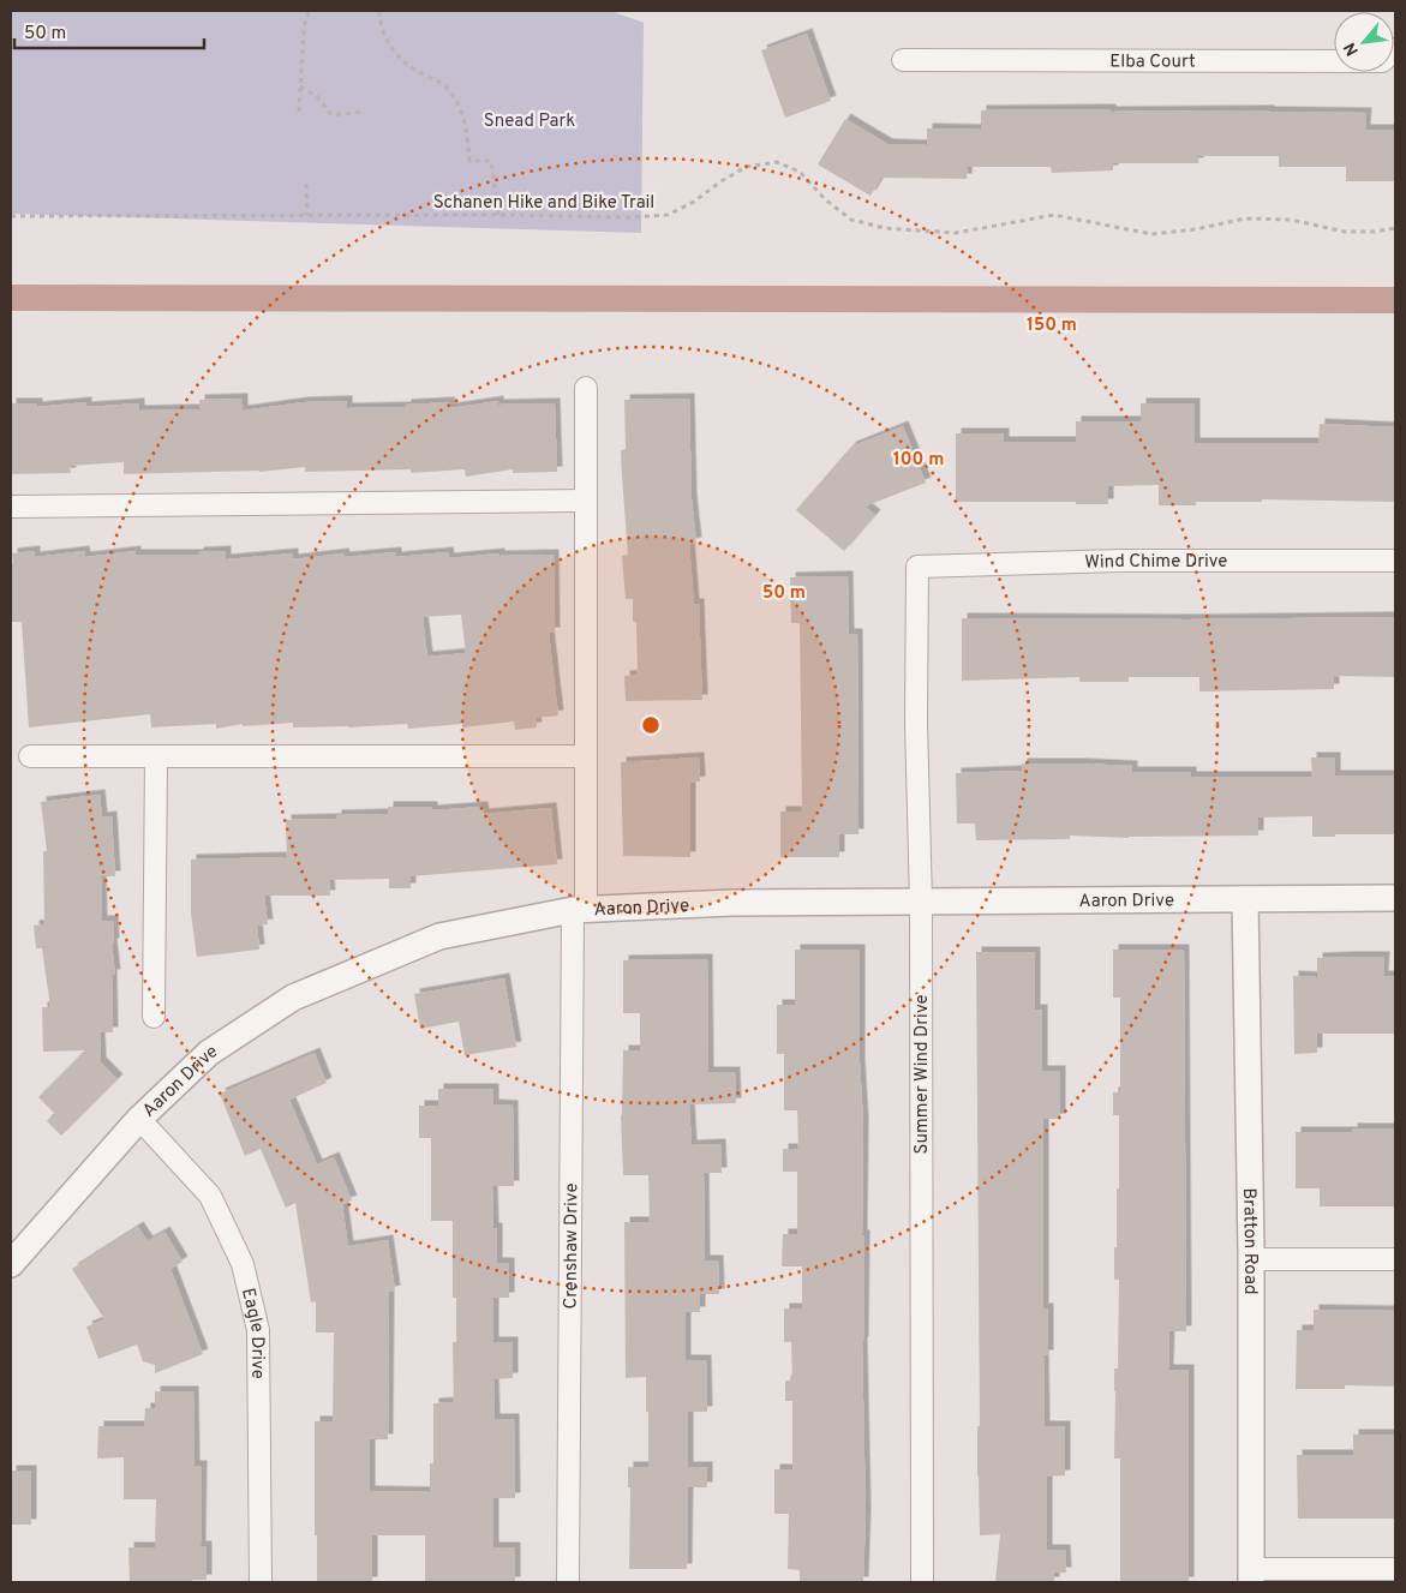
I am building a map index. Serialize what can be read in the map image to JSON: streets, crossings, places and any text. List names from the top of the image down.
{
  "streets": {
    "street": [
      "Elba Court",
      "Wind Chime Drive",
      "Aaron Drive",
      "Summer Wind Drive",
      "Bratton Road",
      "Crenshaw Drive",
      "Eagle Drive"
    ],
    "path": ["Schanen Hike and Bike Trail"]
  },
  "crossings": [
    ["Wind Chime Drive", "Summer Wind Drive"],
    ["Aaron Drive", "Summer Wind Drive"],
    ["Aaron Drive", "Bratton Road"],
    ["Aaron Drive", "Crenshaw Drive"],
    ["Aaron Drive", "Eagle Drive"]
  ],
  "parks": ["Snead Park"],
  "scale_bar": "50 m",
  "north": "bottom left",
  "rings": ["150 m", "100 m", "50 m"]
}
